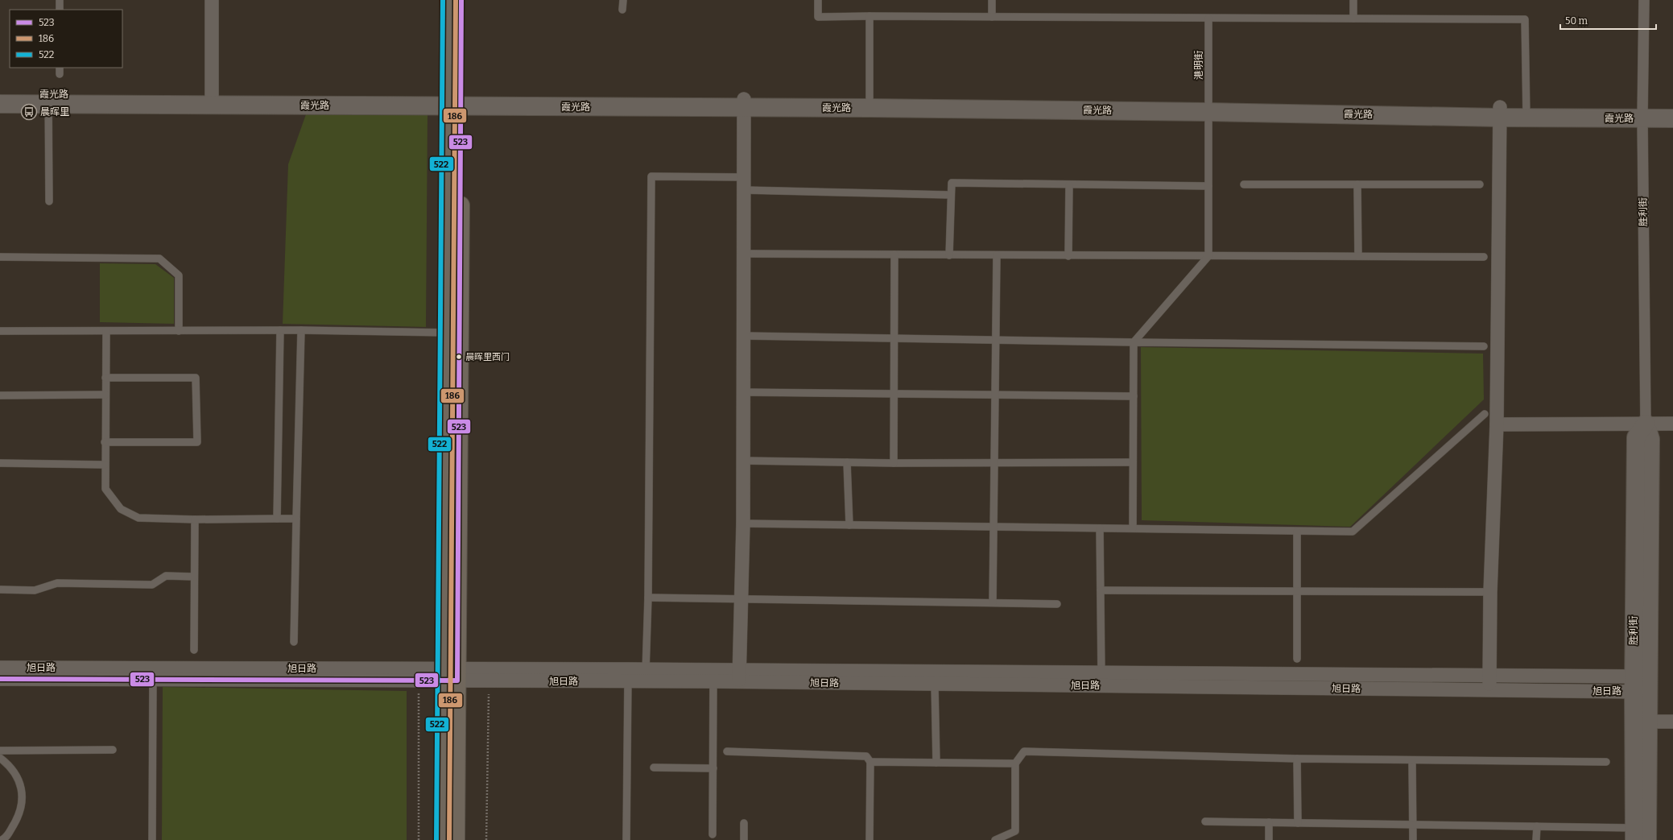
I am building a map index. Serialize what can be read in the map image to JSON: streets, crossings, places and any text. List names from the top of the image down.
{
  "streets": {
    "street": ["霞光路", "胜利街", "旭日路"],
    "lane": ["港明街"]
  },
  "crossings": [
    ["港明街", "霞光路"],
    ["霞光路", "胜利街"],
    ["胜利街", "旭日路"]
  ],
  "places": {
    "bus stop": ["晨晖里"],
    "other": ["晨晖里西门"]
  },
  "lines": ["transit line 523", "transit line 186", "transit line 522"],
  "legend": ["523", "186", "522"],
  "scale_bar": "50 m"
}
